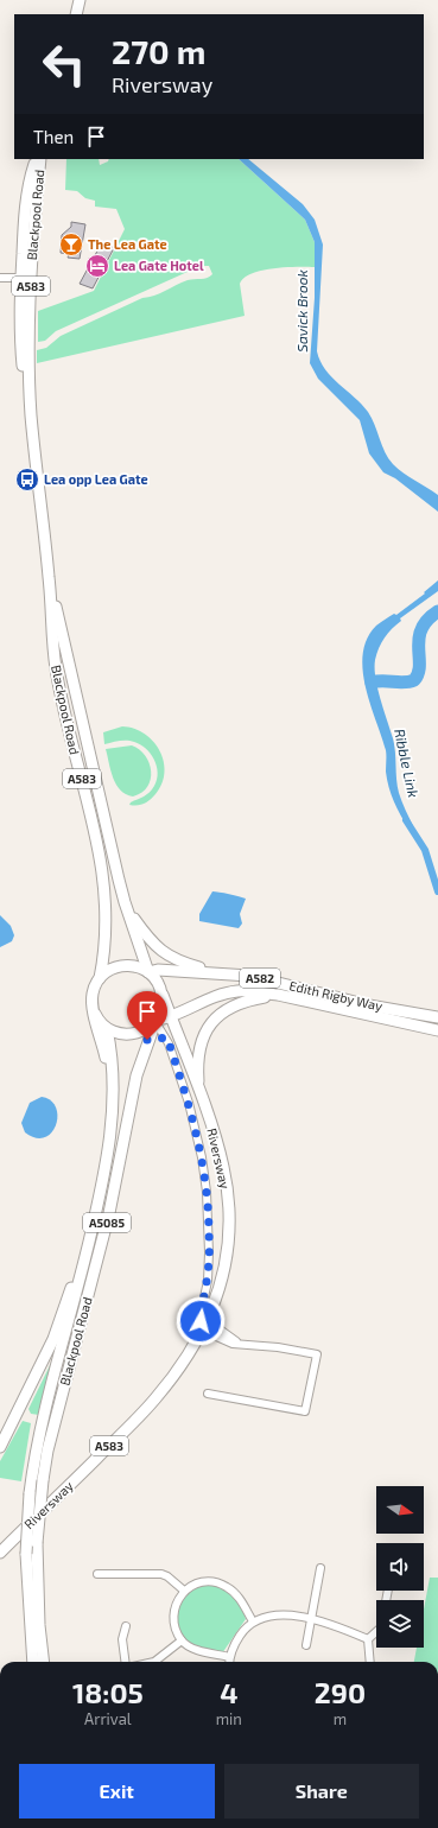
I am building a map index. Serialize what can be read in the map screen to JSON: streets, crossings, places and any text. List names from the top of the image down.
{
  "streets": {
    "highway": [
      "Blackpool Road",
      "A583",
      "A582",
      "Edith Rigby Way",
      "Riversway",
      "A5085"
    ]
  },
  "crossings": [
    ["Blackpool Road", "Edith Rigby Way"],
    ["Blackpool Road", "Riversway"],
    ["Edith Rigby Way", "Riversway"]
  ],
  "water": ["Savick Brook", "Ribble Link"],
  "places": {
    "bar": ["The Lea Gate"],
    "hotel": ["Lea Gate Hotel"],
    "bus stop": ["Lea opp Lea Gate"]
  },
  "north": "right",
  "page": {
    "turn": ["270 m", "Riversway"],
    "then": "Then",
    "eta": [
      "18:05",
      "Arrival",
      "4",
      "min",
      "290",
      "m"
    ],
    "buttons": ["Exit", "Share"]
  }
}
